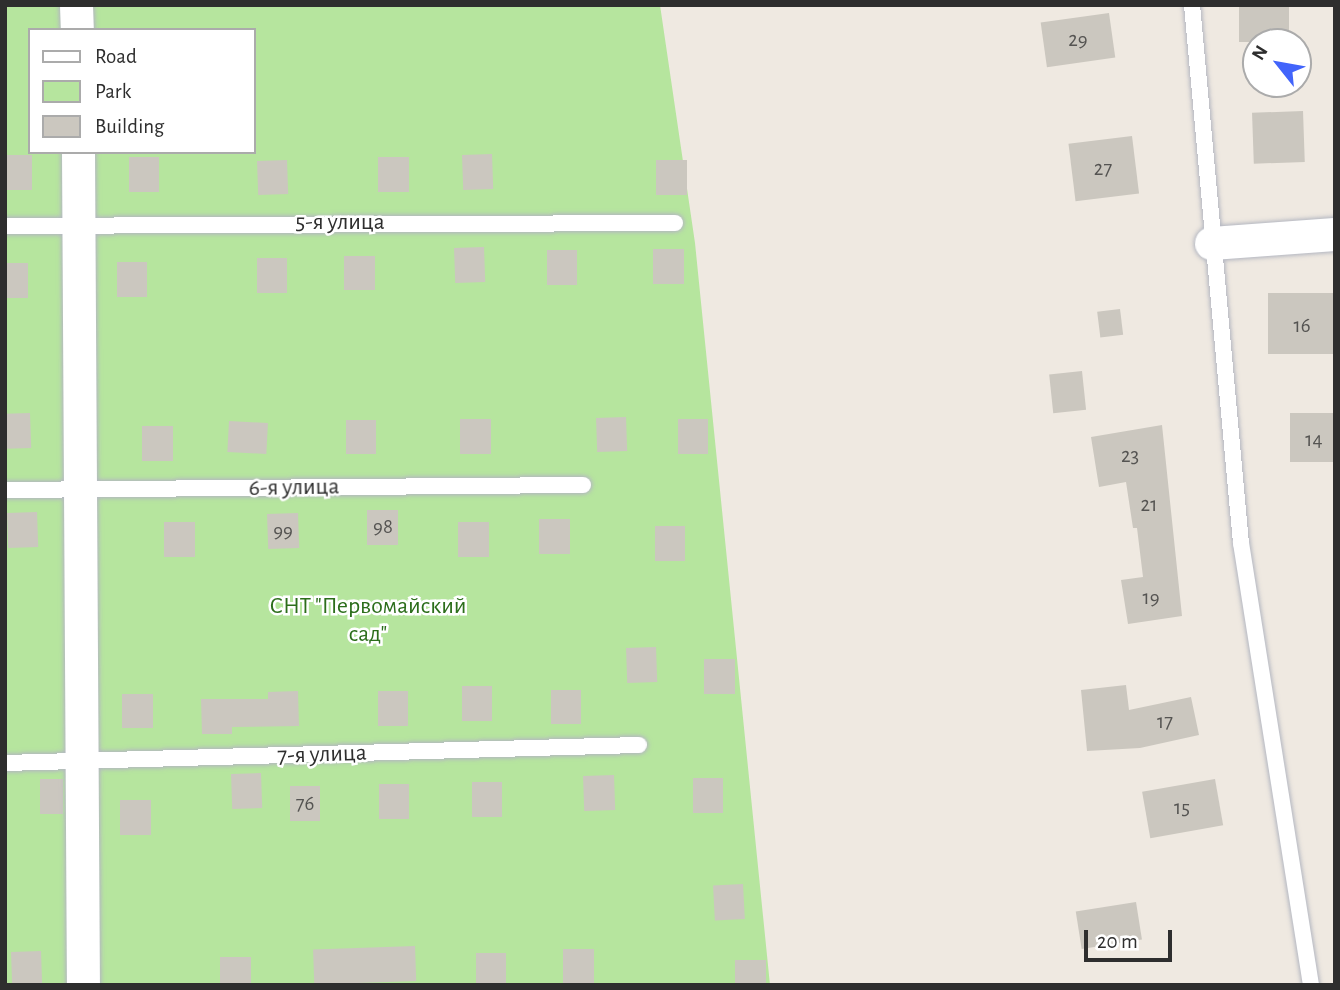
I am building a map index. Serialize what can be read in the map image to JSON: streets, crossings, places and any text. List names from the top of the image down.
{
  "streets": {
    "lane": ["5-я улица", "6-я улица", "7-я улица"]
  },
  "parks": ["СНТ \"Первомайский сад\""],
  "house_numbers": [
    "29",
    "27",
    "16",
    "14",
    "23",
    "21",
    "98",
    "99",
    "19",
    "17",
    "76",
    "15"
  ],
  "legend": ["Road", "Park", "Building"],
  "scale_bar": "20 m",
  "north": "top left"
}
